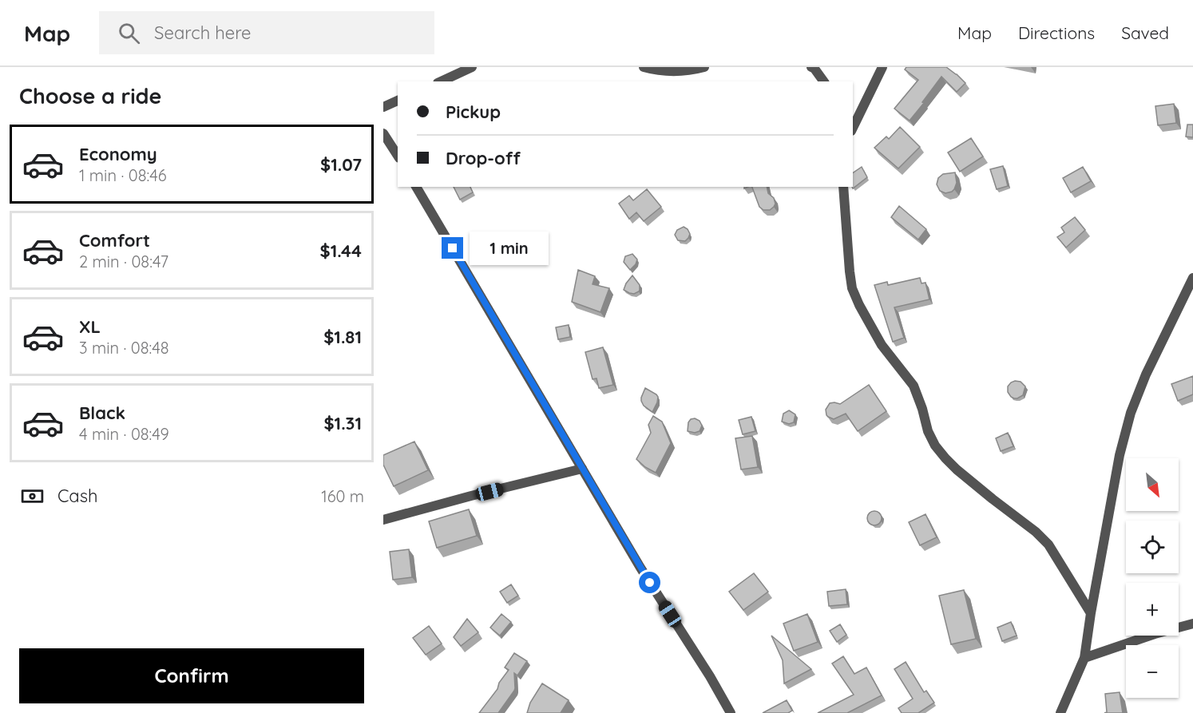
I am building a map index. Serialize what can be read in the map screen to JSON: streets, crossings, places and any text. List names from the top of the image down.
{
  "north": "bottom right",
  "page": {
    "header": "Map",
    "search": "Search here",
    "nav": ["Map", "Directions", "Saved"],
    "heading": "Choose a ride",
    "banner": ["Pickup", "Drop-off"],
    "list": [
      {
        "name": "Economy",
        "note": "1 min · 08:46",
        "value": "$1.07"
      },
      {
        "name": "Comfort",
        "note": "2 min · 08:47",
        "value": "$1.44"
      },
      {
        "name": "XL",
        "note": "3 min · 08:48",
        "value": "$1.81"
      },
      {
        "name": "Black",
        "note": "4 min · 08:49",
        "value": "$1.31"
      }
    ],
    "bubble": "1 min",
    "map_buttons": ["+", "−"],
    "pay": ["Cash", "160 m"],
    "buttons": "Confirm"
  }
}
